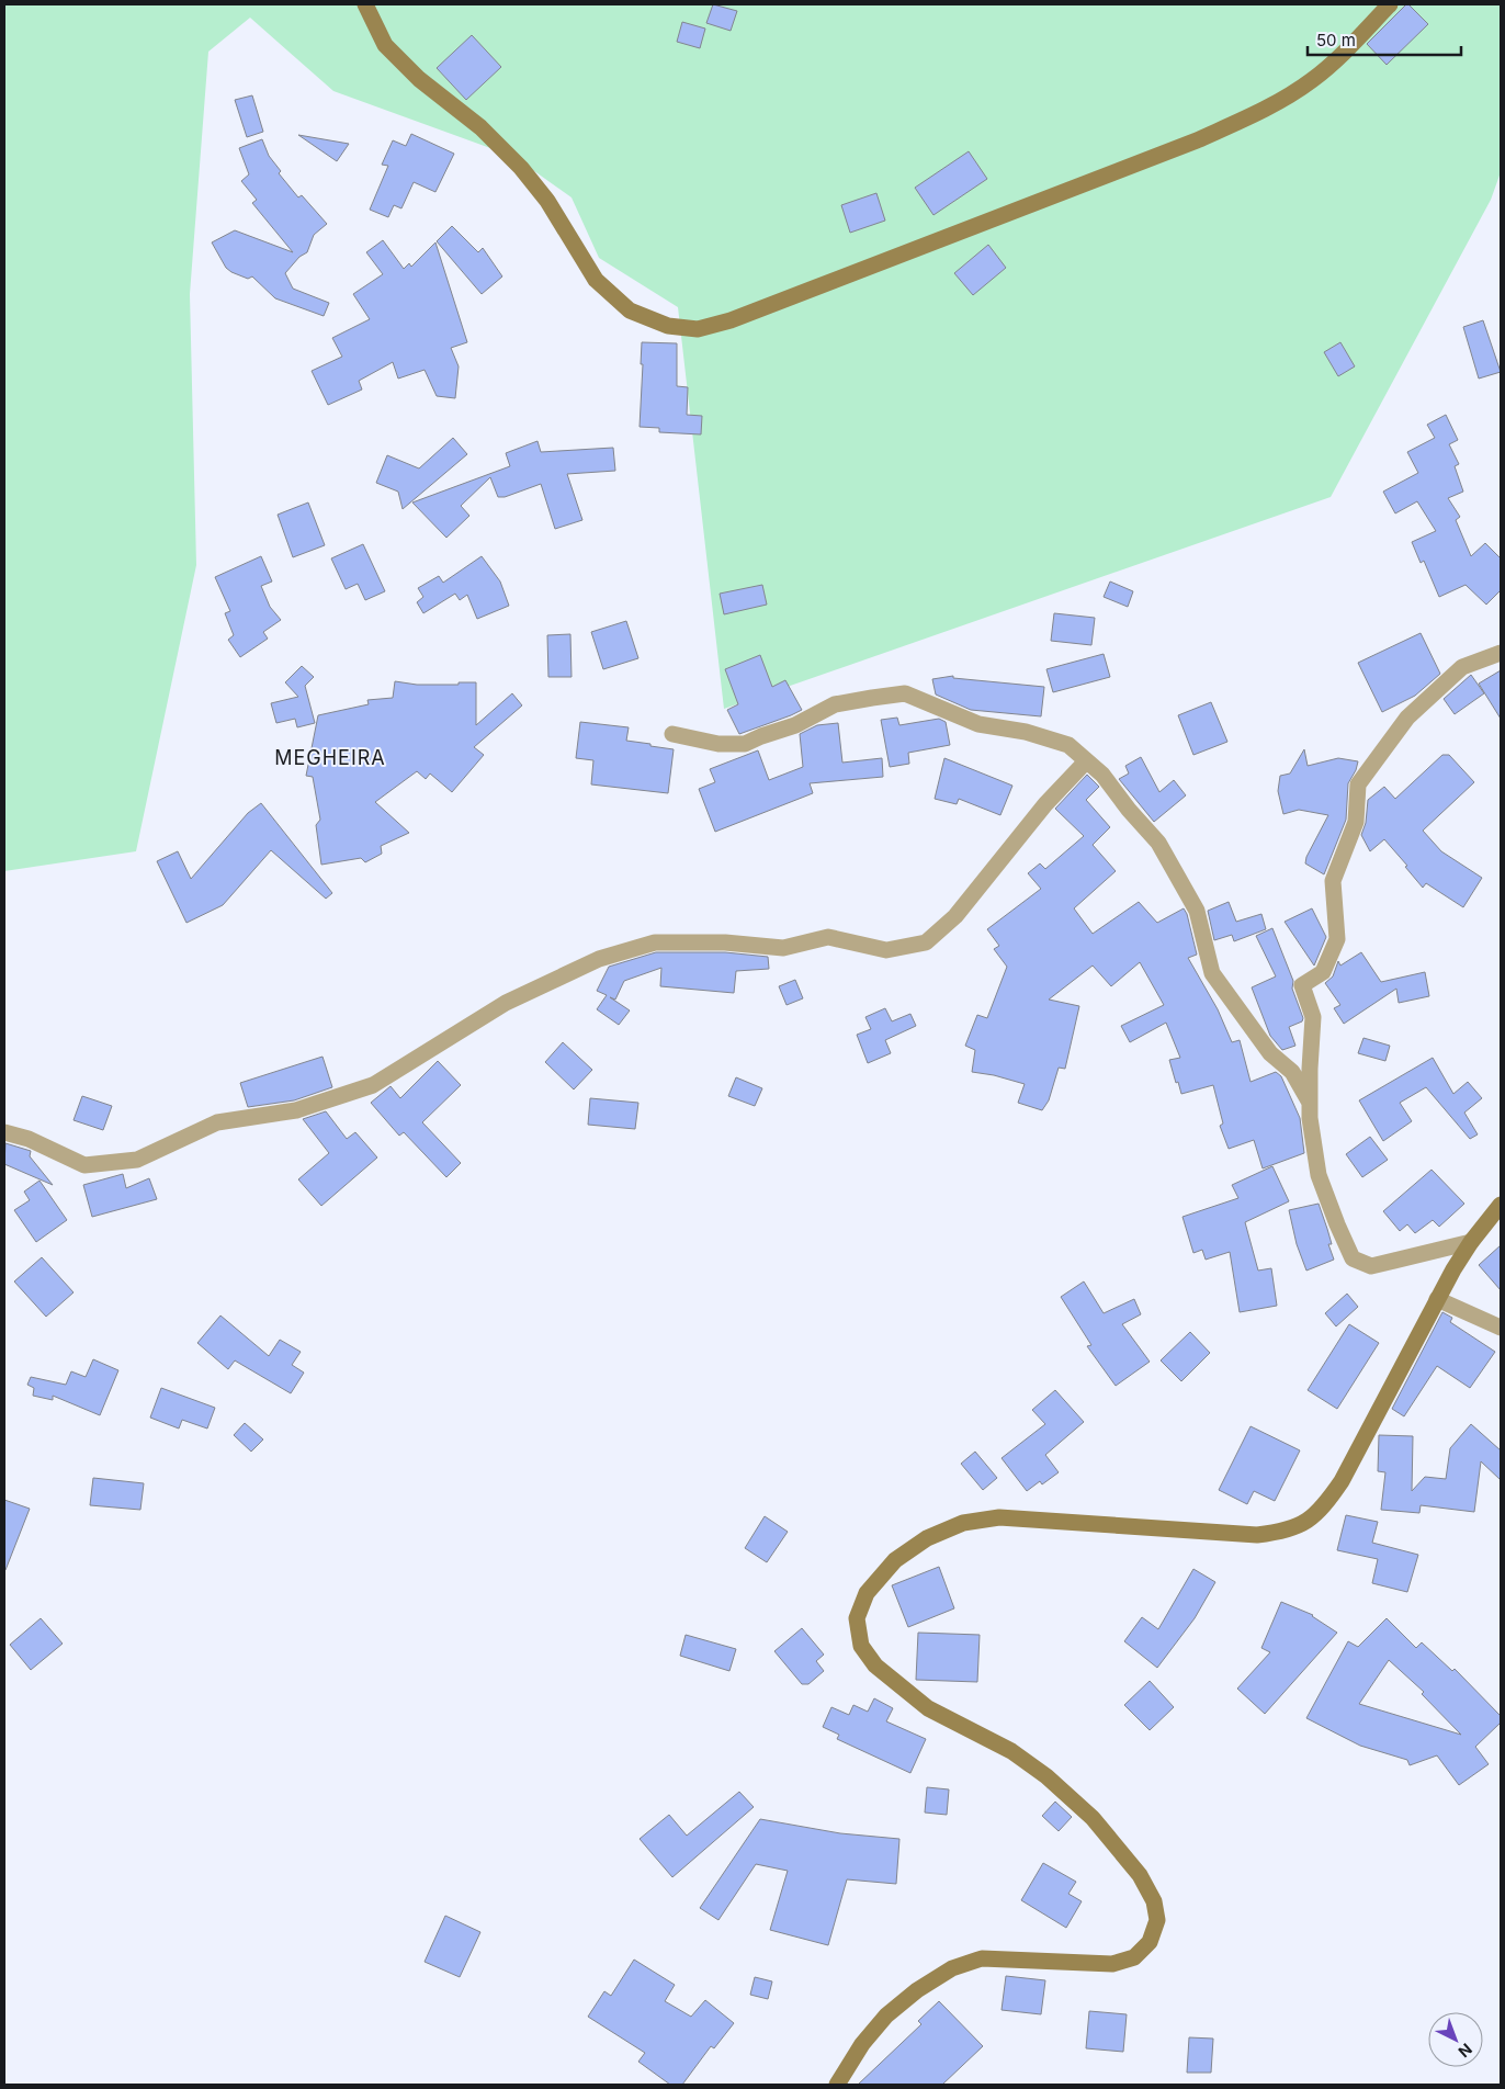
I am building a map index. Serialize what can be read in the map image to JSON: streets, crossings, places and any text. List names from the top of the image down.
{
  "districts": ["MEGHEIRA"],
  "scale_bar": "50 m",
  "north": "bottom right"
}
